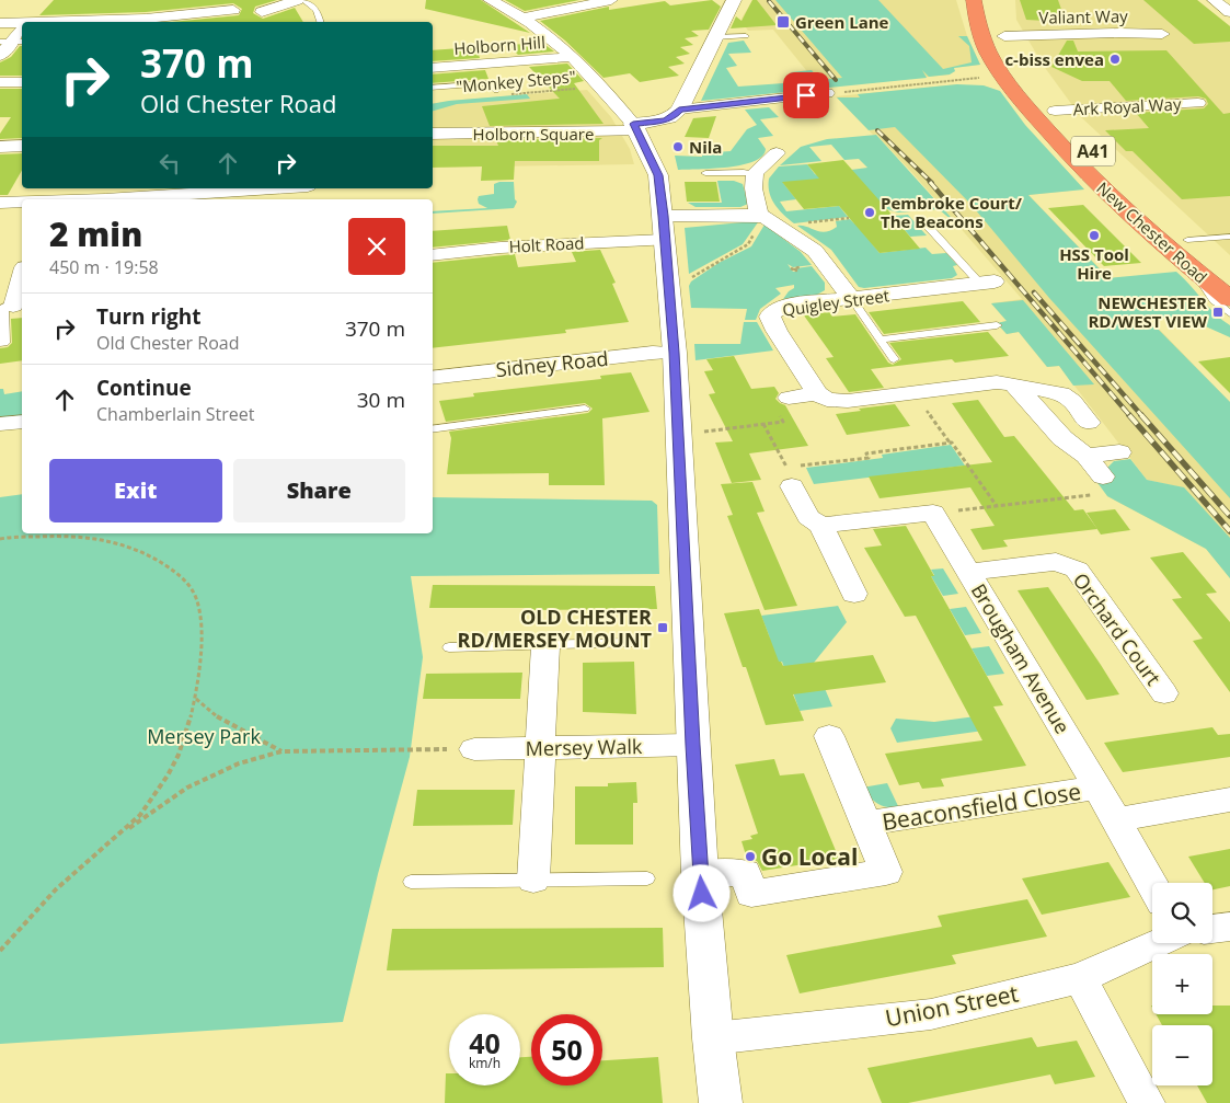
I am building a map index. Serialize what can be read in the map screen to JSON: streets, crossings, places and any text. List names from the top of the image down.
{
  "streets": {
    "highway": ["A41", "New Chester Road"],
    "street": [
      "Valiant Way",
      "Holborn Hill",
      "Ark Royal Way",
      "Holborn Square",
      "Holt Road",
      "Quigley Street",
      "Sidney Road",
      "Orchard Court",
      "Brougham Avenue",
      "Mersey Walk",
      "Beaconsfield Close",
      "Union Street"
    ],
    "path": ["\"Monkey Steps\""]
  },
  "crossings": [
    ["Ark Royal Way", "A41"],
    ["Orchard Court", "Brougham Avenue"],
    ["Brougham Avenue", "Beaconsfield Close"]
  ],
  "parks": ["Mersey Park"],
  "places": {
    "transit": ["Green Lane", "NEWCHESTER RD/WEST VIEW", "OLD CHESTER RD/MERSEY MOUNT"],
    "other": [
      "c-biss envea",
      "Nila",
      "Pembroke Court/ The Beacons",
      "HSS Tool Hire",
      "Go Local"
    ]
  },
  "page": {
    "turn": ["370 m", "Old Chester Road"],
    "heading": ["2 min", "450 m · 19:58"],
    "list": [
      {
        "name": "Turn right",
        "note": "Old Chester Road",
        "value": "370 m"
      },
      {
        "name": "Continue",
        "note": "Chamberlain Street",
        "value": "30 m"
      }
    ],
    "buttons": ["Exit", "Share"],
    "map_buttons": ["+", "−"],
    "speed": "40 km/h",
    "limit": "50"
  }
}
